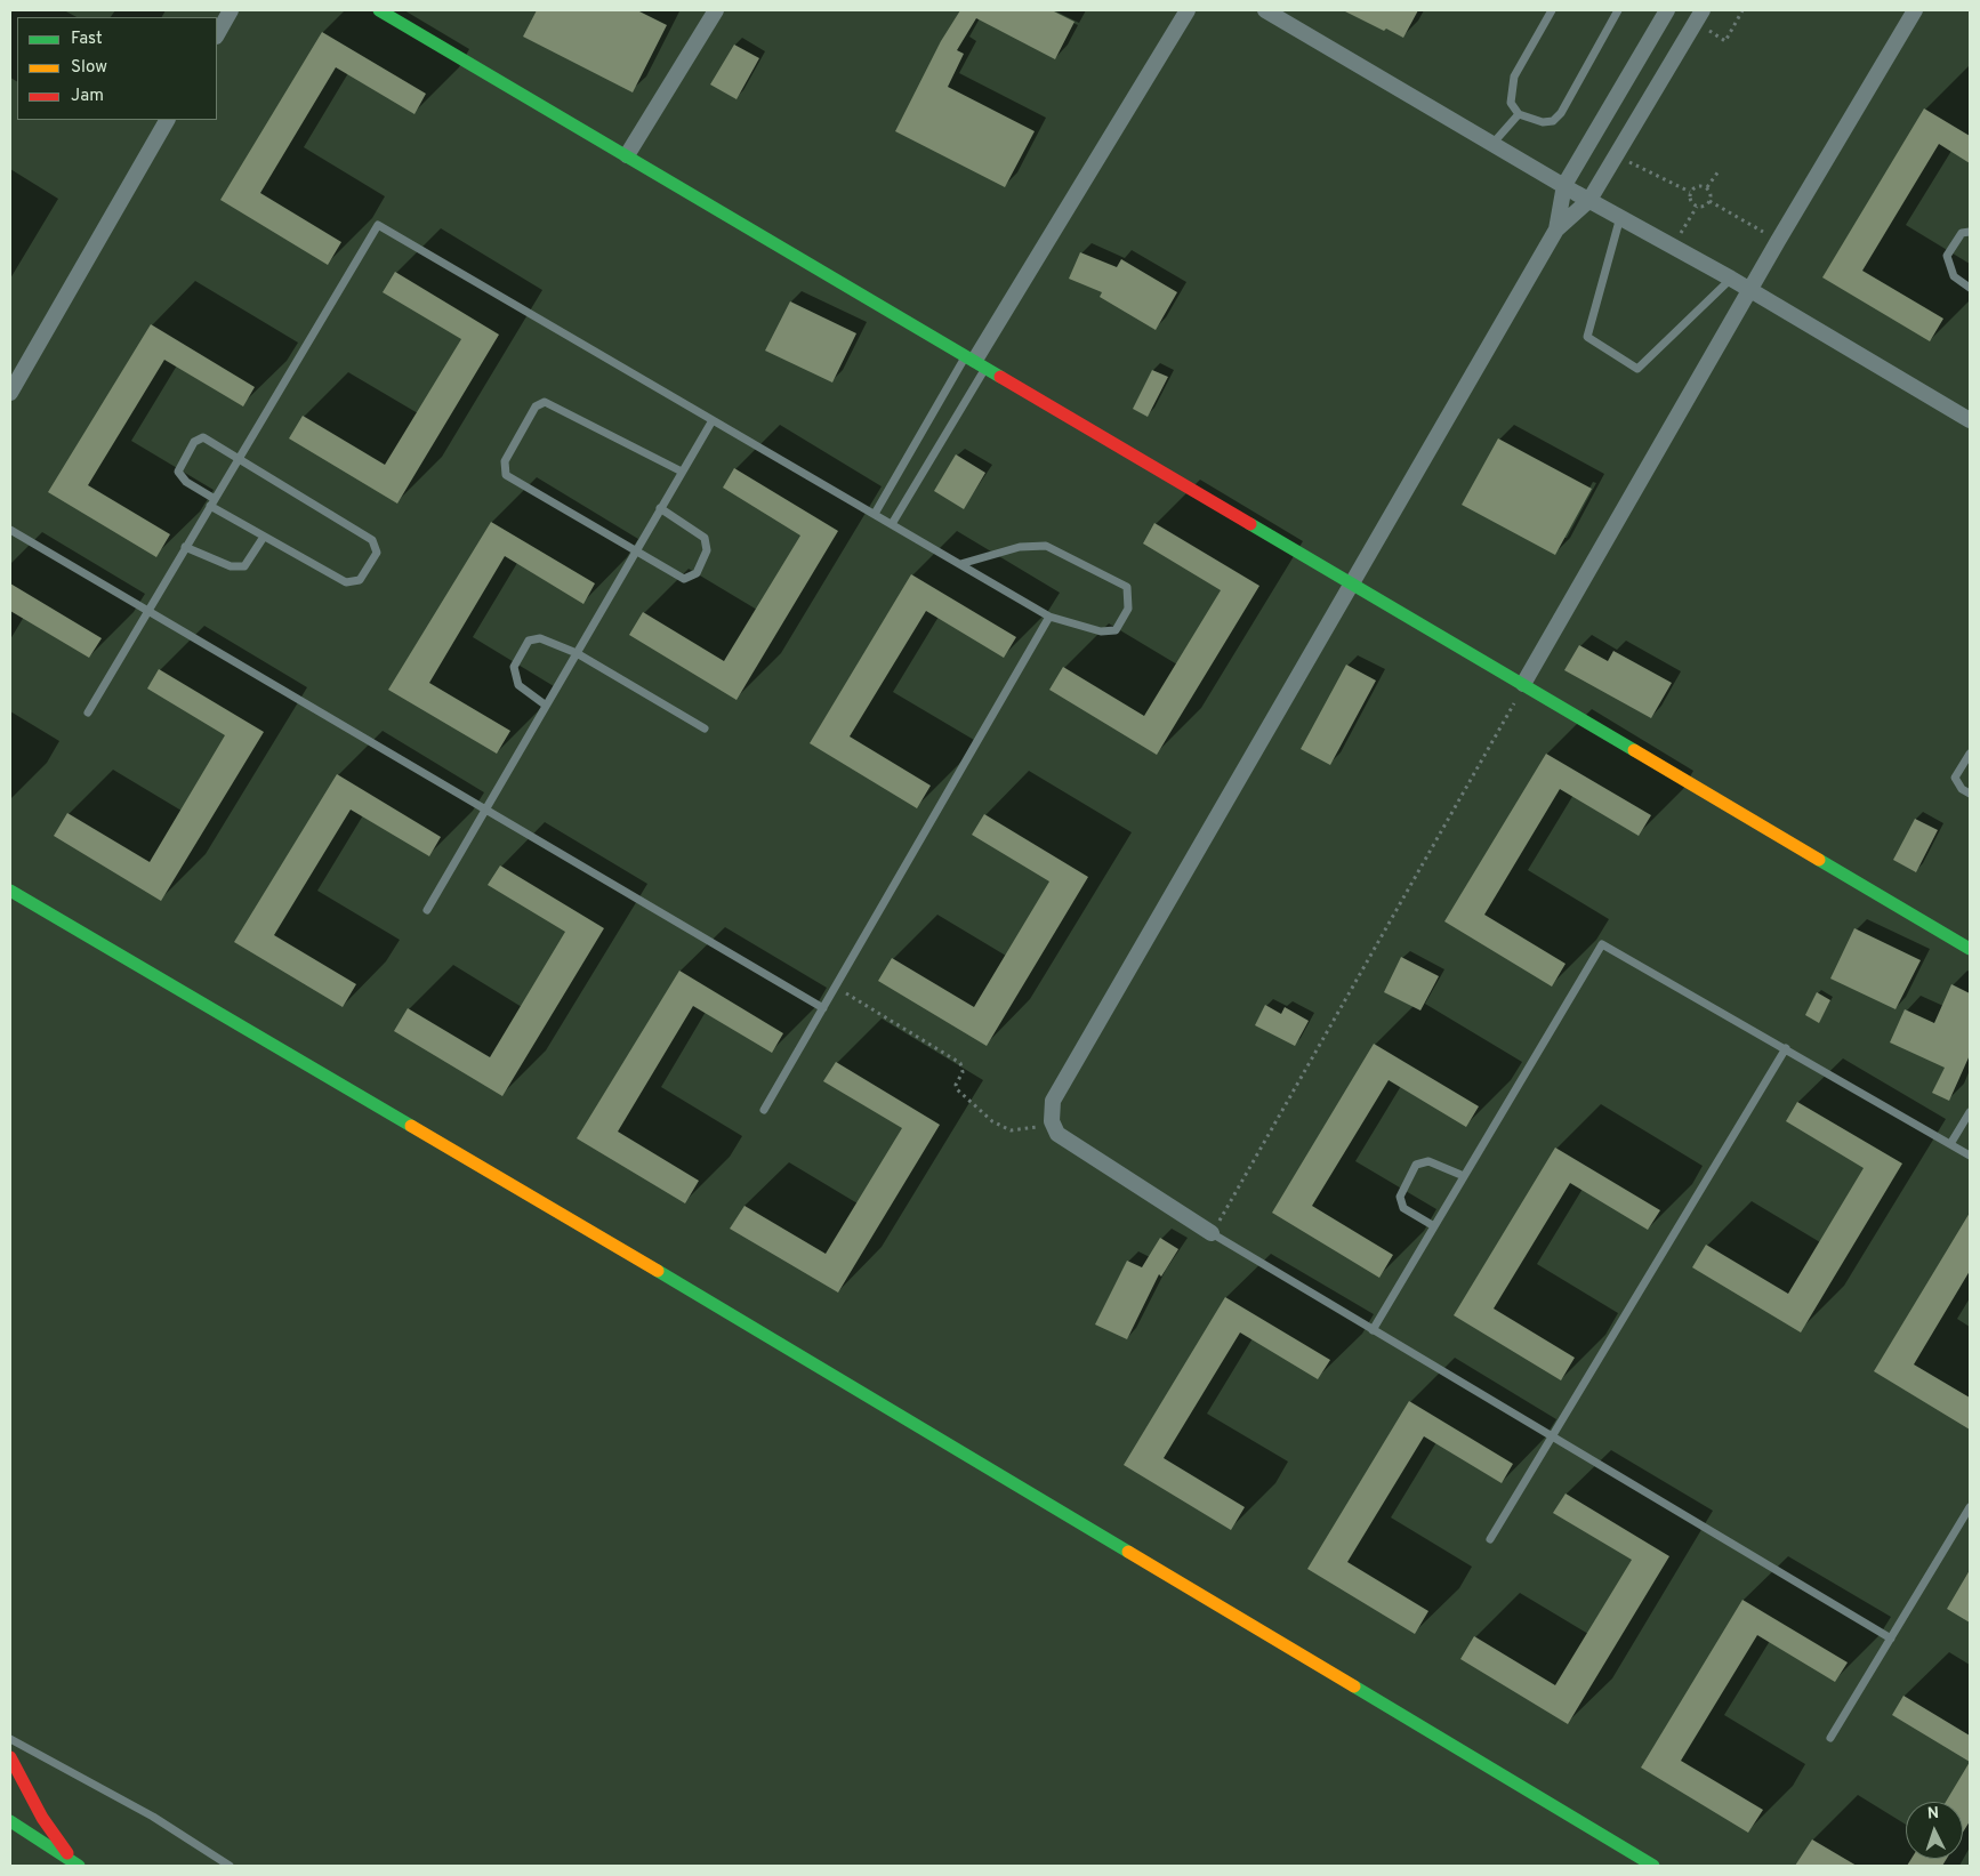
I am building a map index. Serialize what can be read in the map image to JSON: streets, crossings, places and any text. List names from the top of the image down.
{
  "legend": ["Fast", "Slow", "Jam"],
  "north": "top"
}
